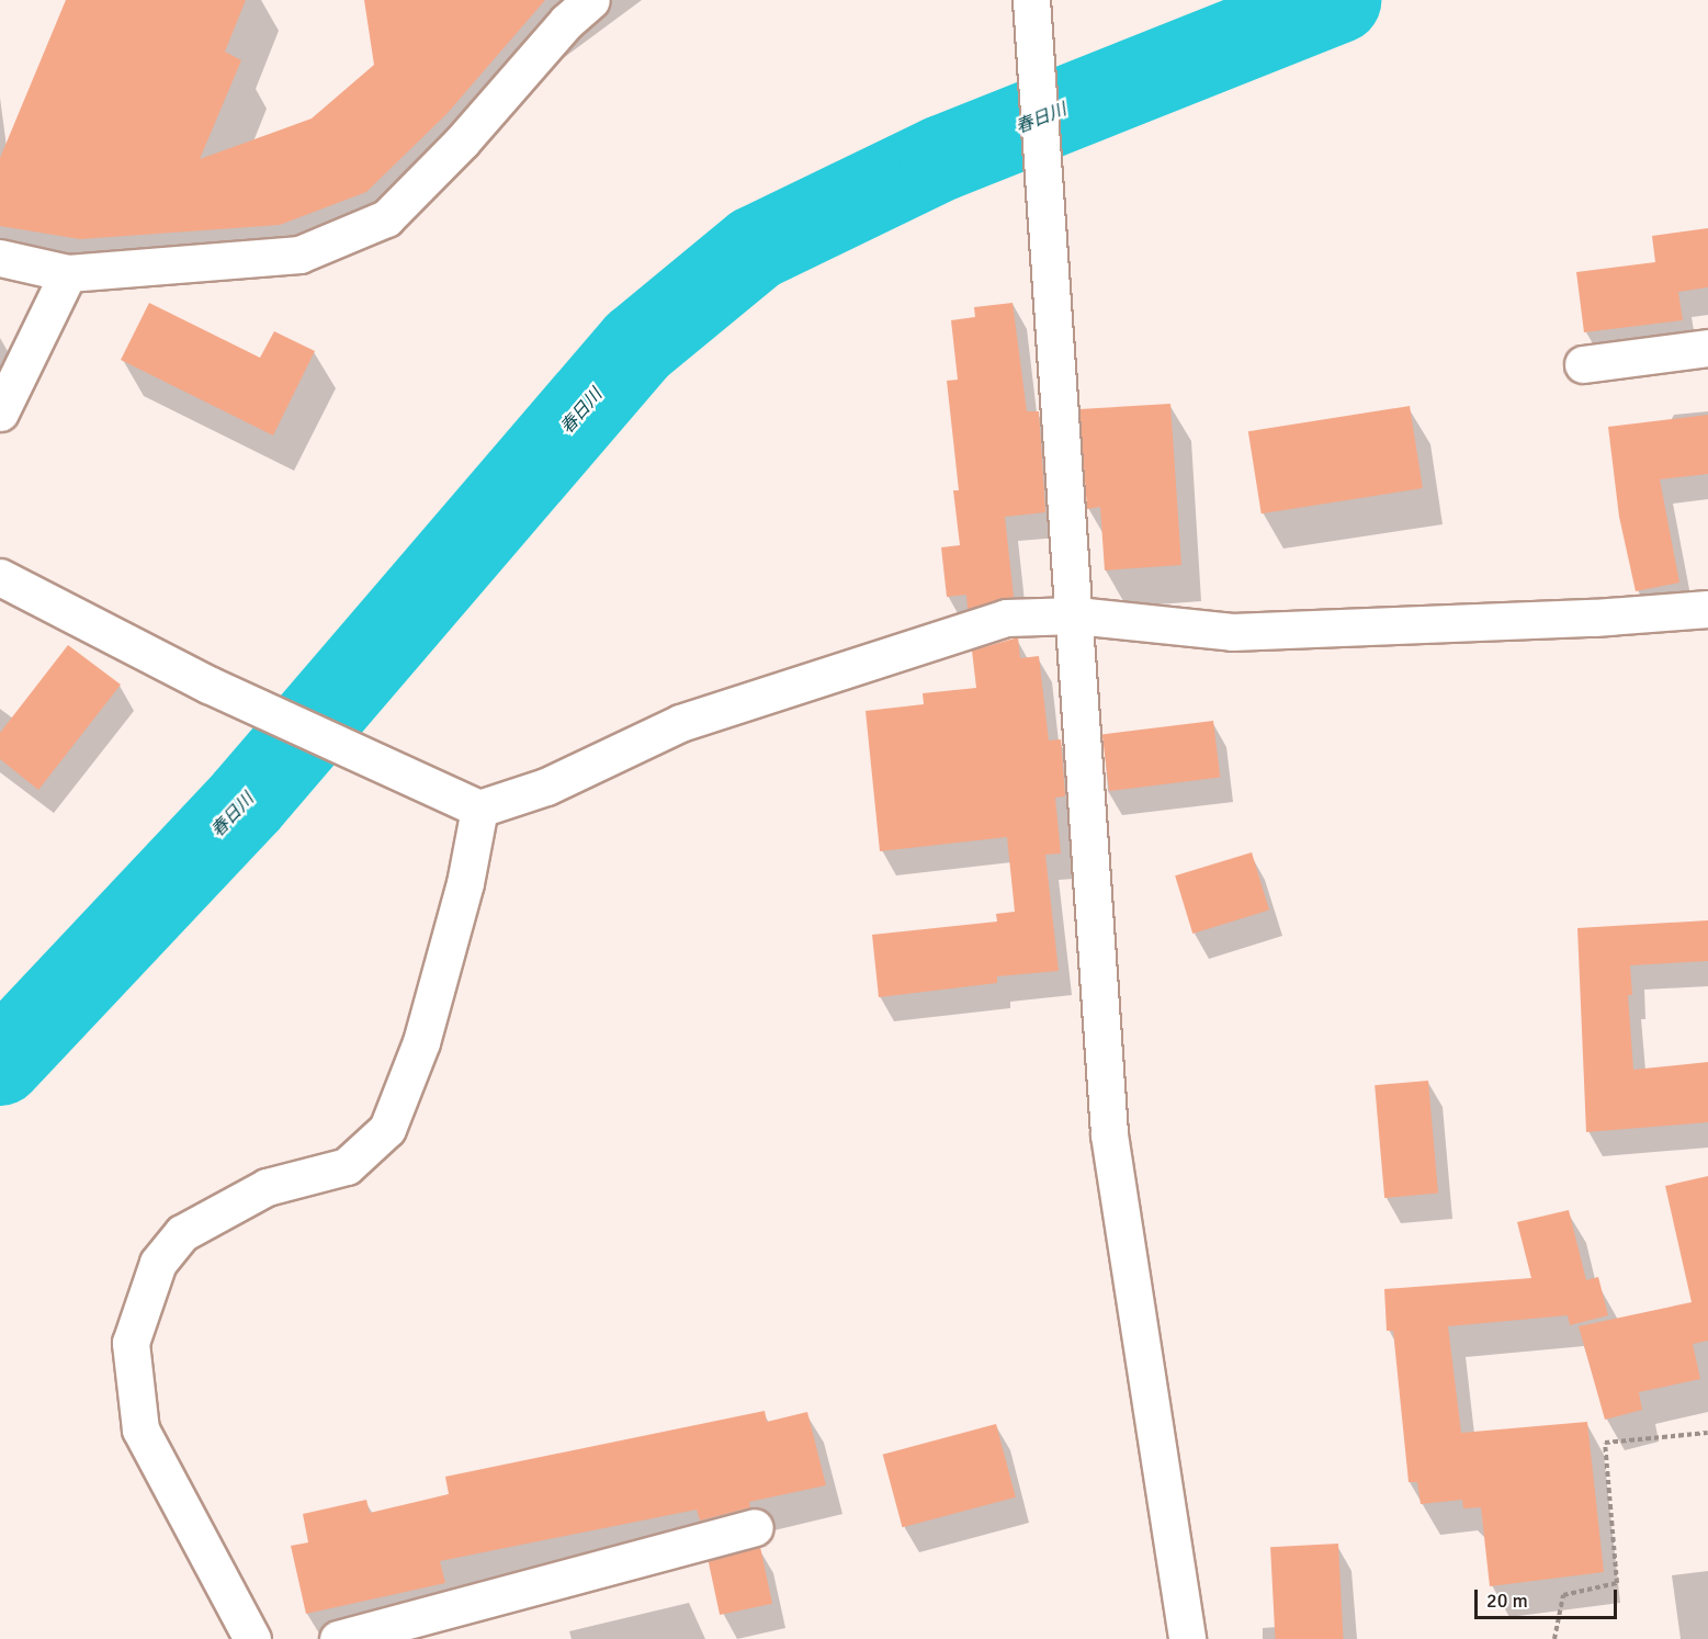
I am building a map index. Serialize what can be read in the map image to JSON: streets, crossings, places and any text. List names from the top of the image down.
{
  "water": ["春日川"],
  "scale_bar": "20 m"
}
